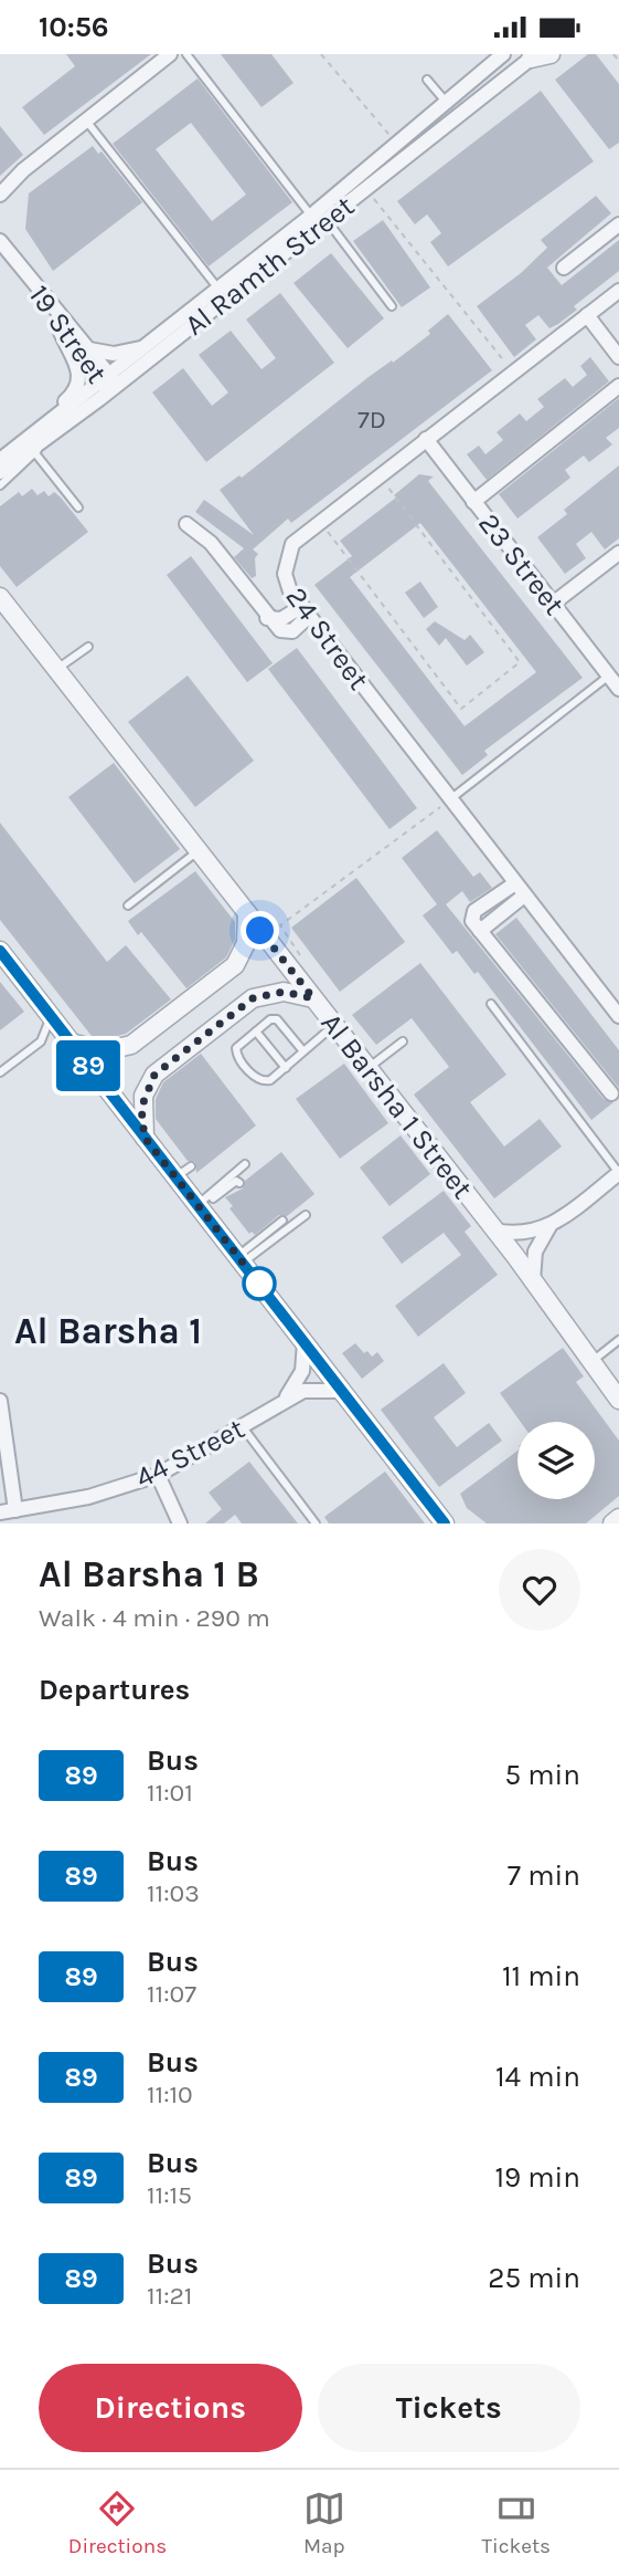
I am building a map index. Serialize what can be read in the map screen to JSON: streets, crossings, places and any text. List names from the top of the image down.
{
  "streets": {
    "street": [
      "Al Ramth Street",
      "19 Street",
      "23 Street",
      "24 Street",
      "Al Barsha 1 Street",
      "44 Street"
    ]
  },
  "crossings": [
    ["Al Ramth Street", "19 Street"],
    ["23 Street", "24 Street"]
  ],
  "districts": ["Al Barsha 1"],
  "lines": ["bus line 89"],
  "house_numbers": ["7D"],
  "page": {
    "status": "10:56",
    "on_map": "89",
    "heading": [
      ["Al Barsha 1 B", "Walk · 4 min · 290 m"],
      "Departures"
    ],
    "list": [
      {
        "mark": "89",
        "name": "Bus",
        "note": "11:01",
        "value": "5 min"
      },
      {
        "mark": "89",
        "name": "Bus",
        "note": "11:03",
        "value": "7 min"
      },
      {
        "mark": "89",
        "name": "Bus",
        "note": "11:07",
        "value": "11 min"
      },
      {
        "mark": "89",
        "name": "Bus",
        "note": "11:10",
        "value": "14 min"
      },
      {
        "mark": "89",
        "name": "Bus",
        "note": "11:15",
        "value": "19 min"
      },
      {
        "mark": "89",
        "name": "Bus",
        "note": "11:21",
        "value": "25 min"
      }
    ],
    "buttons": ["Directions", "Tickets"],
    "tabs": ["Directions", "Map", "Tickets"]
  }
}
